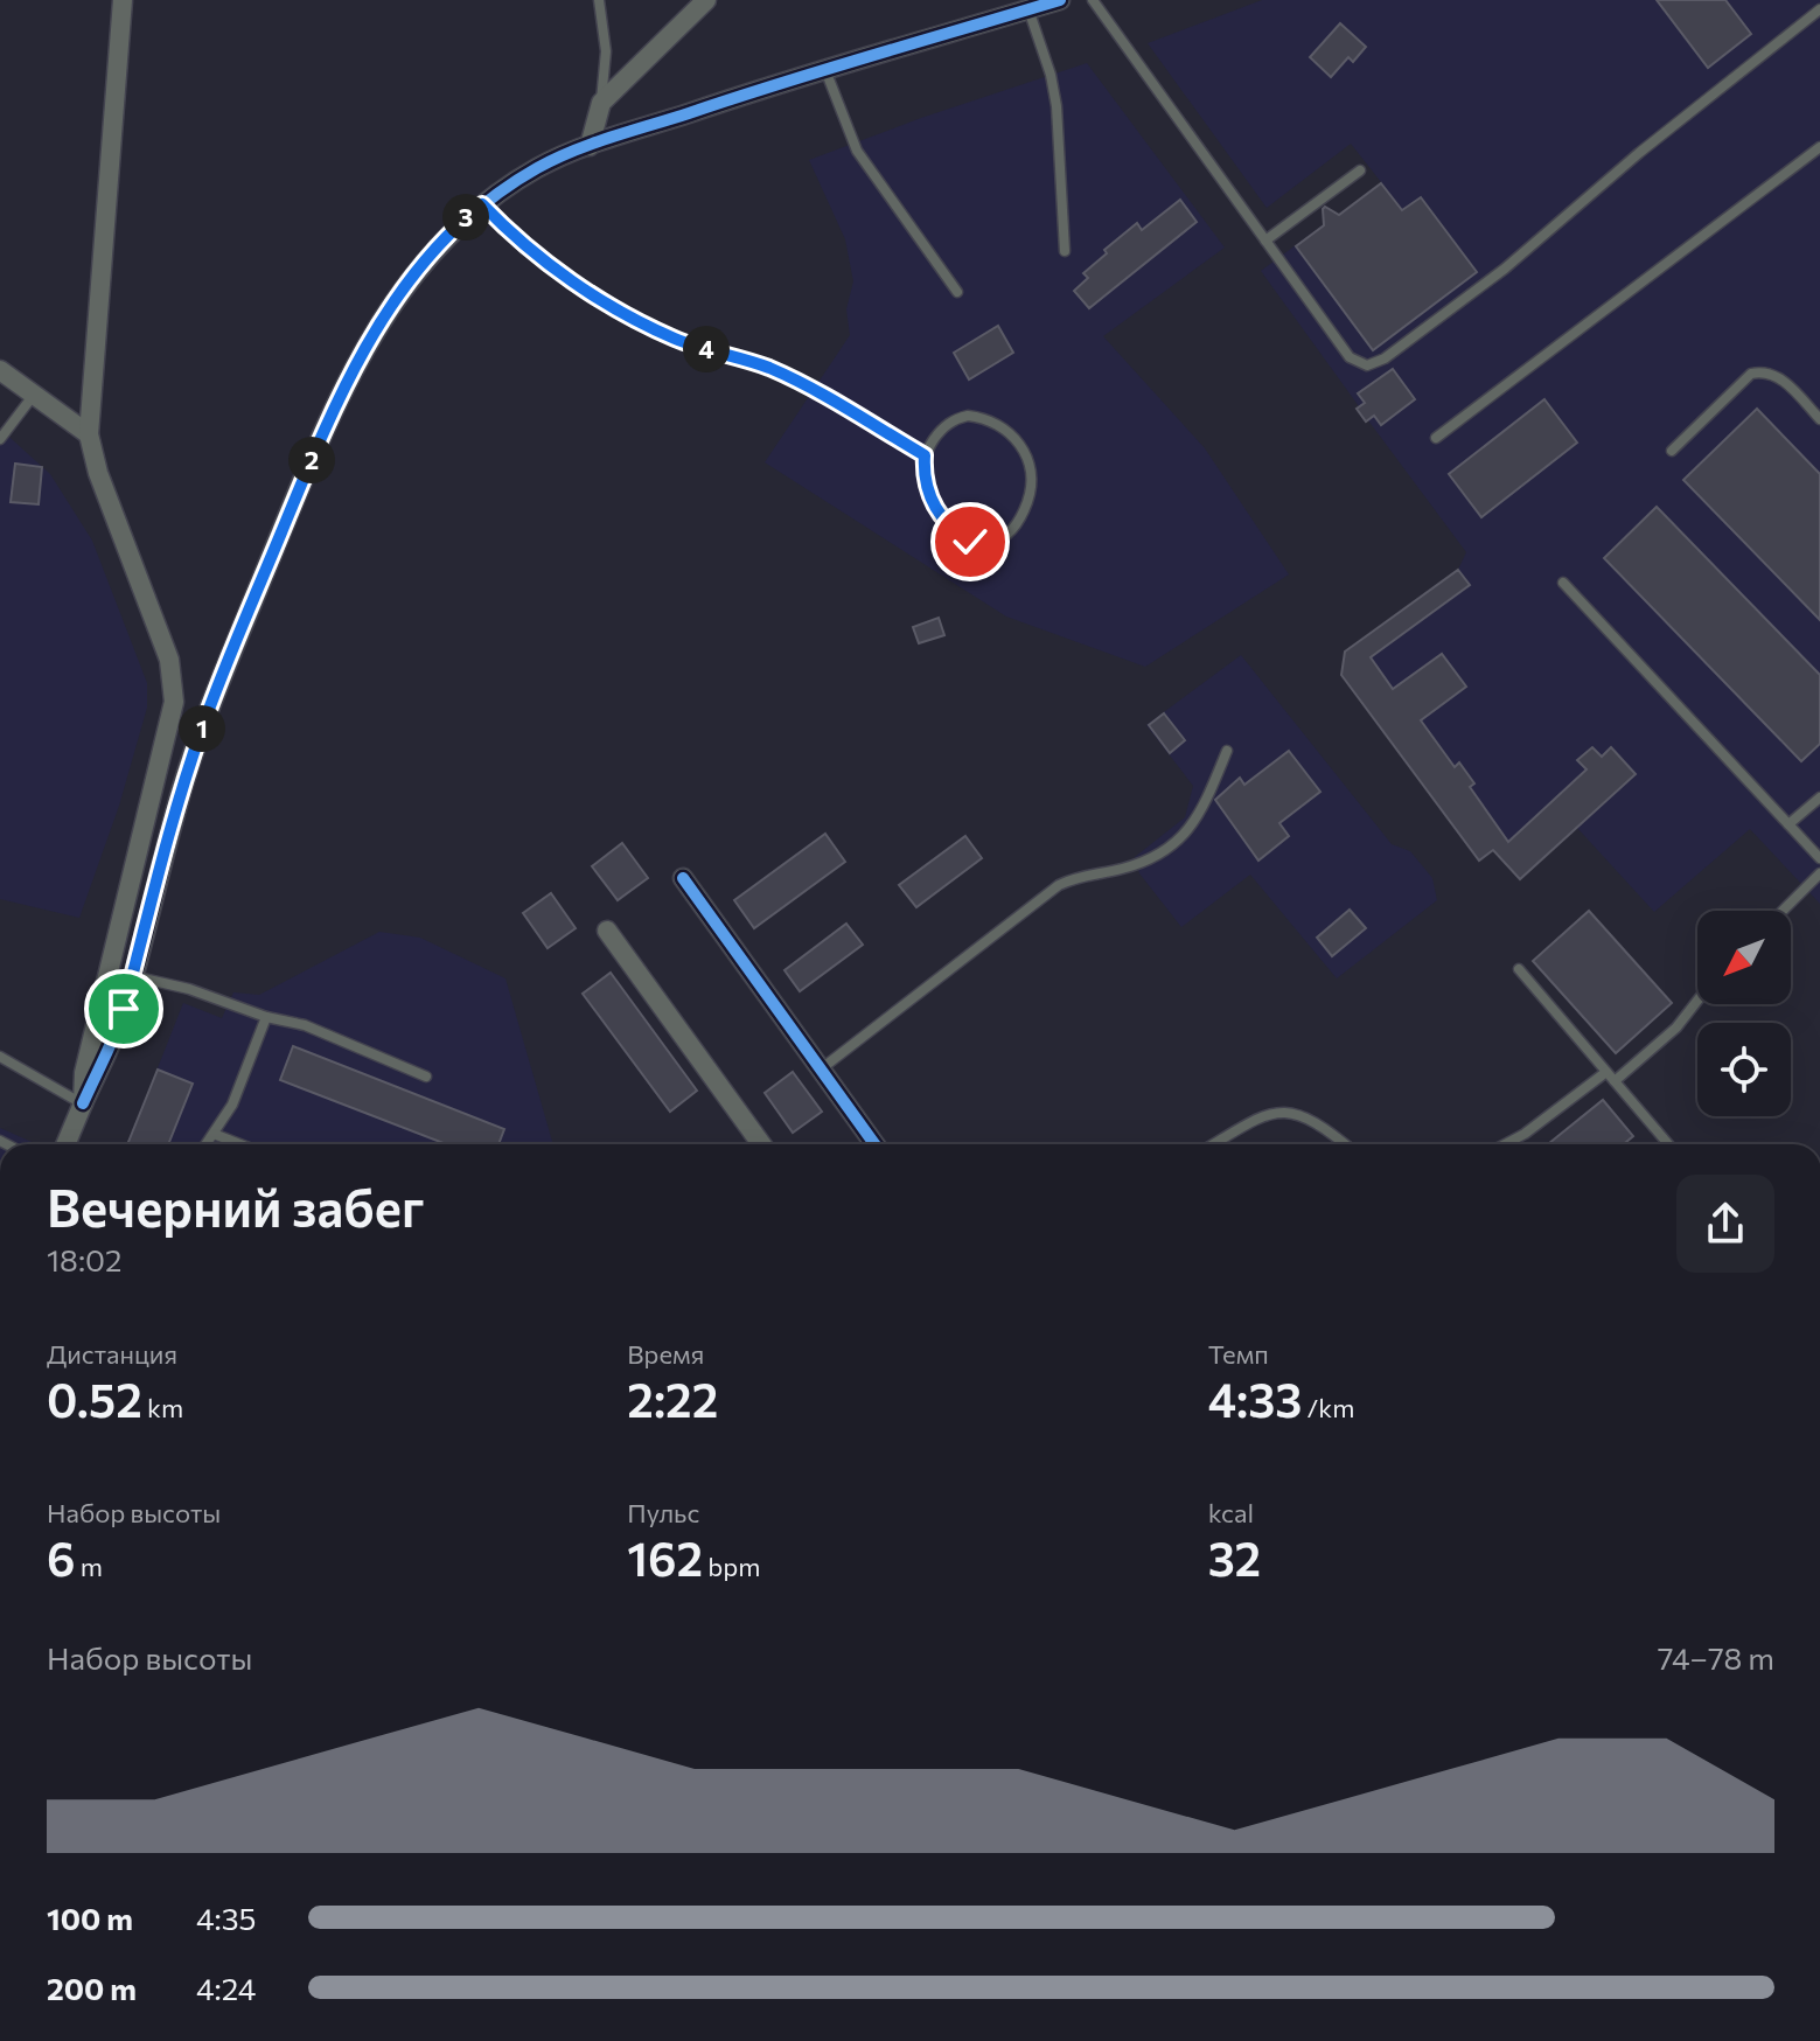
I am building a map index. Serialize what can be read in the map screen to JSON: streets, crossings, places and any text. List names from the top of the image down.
{
  "north": "bottom left",
  "page": {
    "pins": [
      "3",
      "4",
      "2",
      "1"
    ],
    "heading": ["Вечерний забег", "18:02"],
    "stats": [
      ["Дистанция", "0.52 km"],
      ["Время", "2:22"],
      ["Темп", "4:33 /km"],
      ["Набор высоты", "6 m"],
      ["Пульс", "162 bpm"],
      ["kcal", "32"]
    ],
    "chart": ["Набор высоты", "74–78 m"],
    "list": [
      {
        "name": "100 m",
        "note": "4:35"
      },
      {
        "name": "200 m",
        "note": "4:24"
      }
    ]
  }
}
